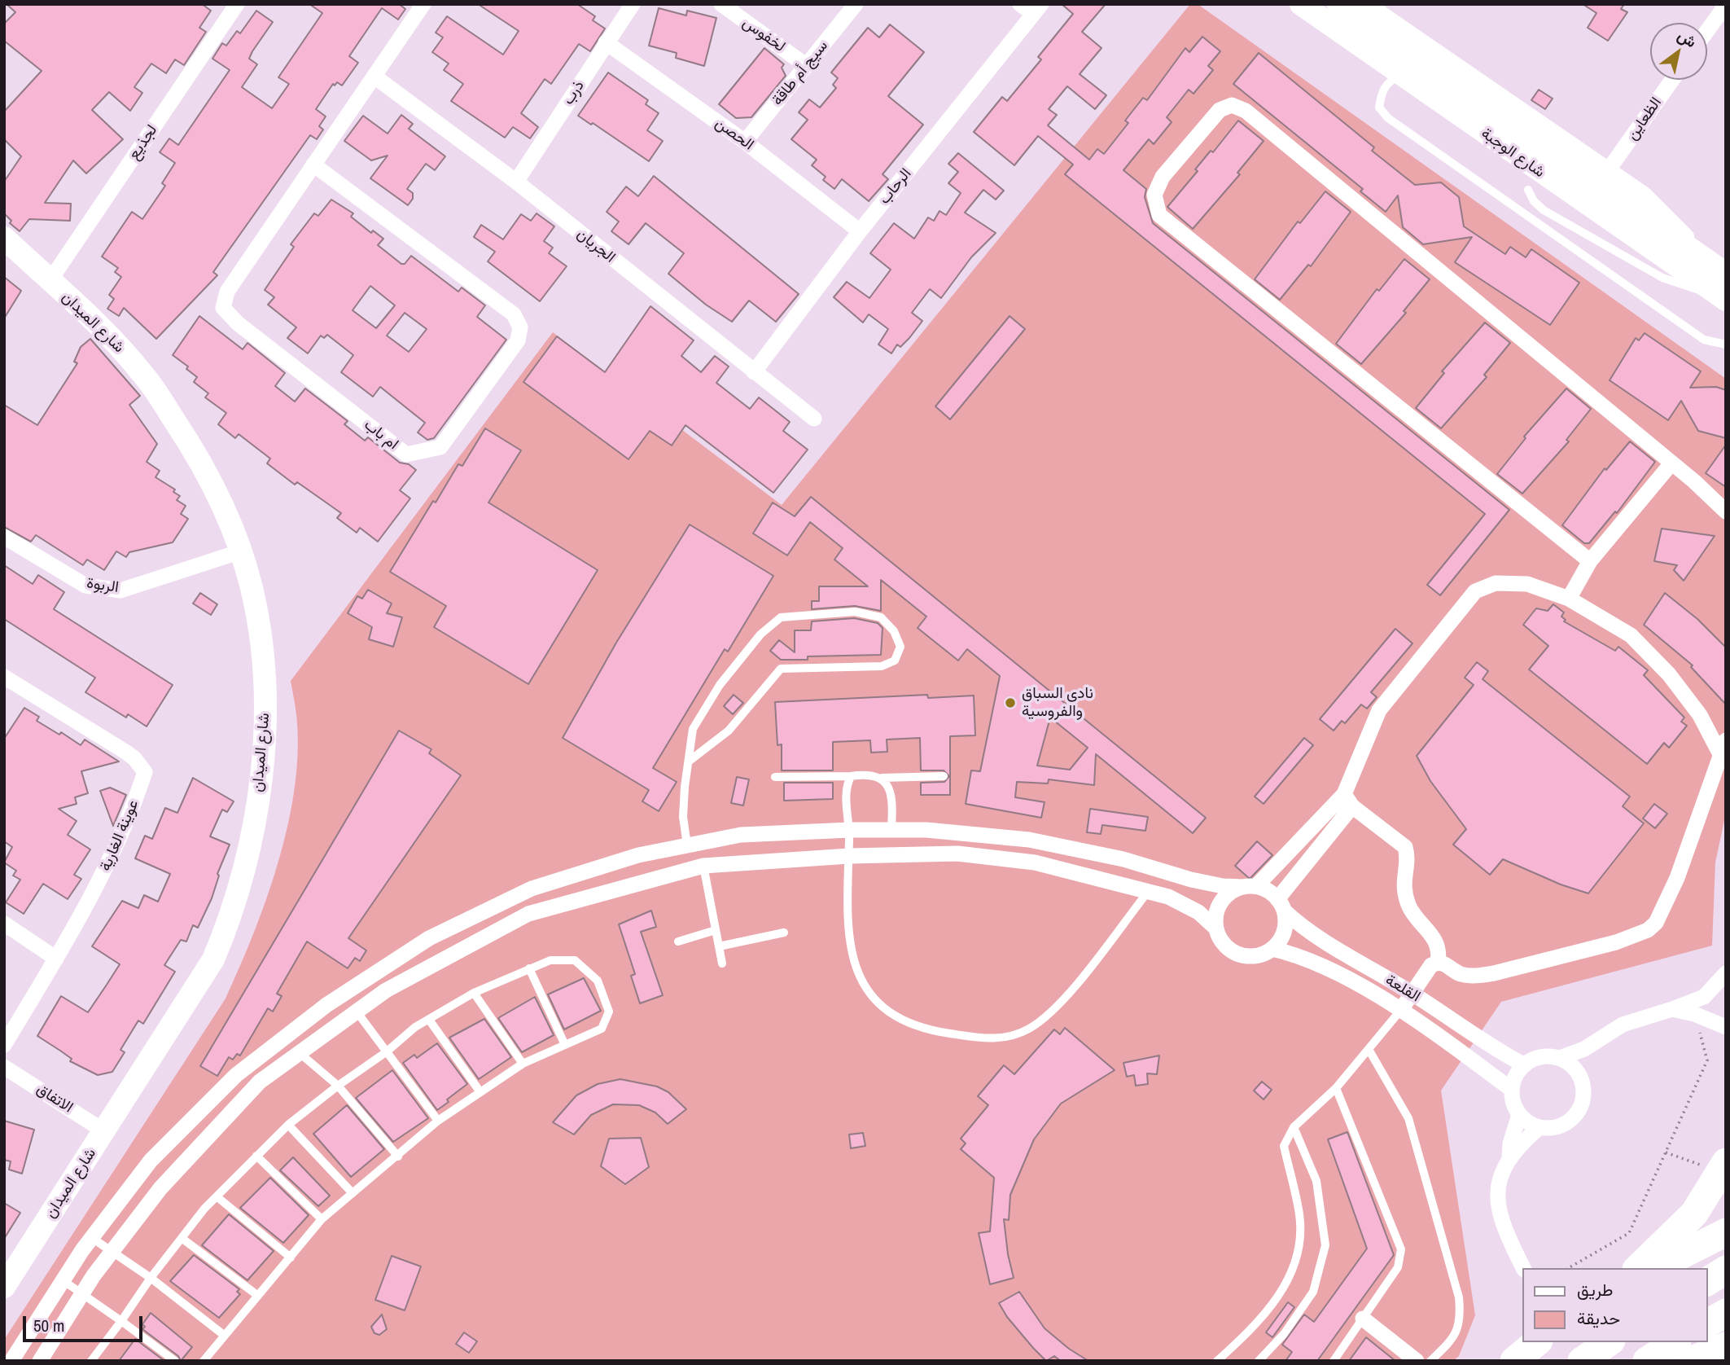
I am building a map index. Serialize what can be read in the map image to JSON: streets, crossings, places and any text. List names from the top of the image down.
{
  "streets": {
    "street": [
      "لخفوس",
      "سيج أم طاقة",
      "ذرب",
      "الظعاين",
      "الحصن",
      "لجذيع",
      "شارع الوجبة",
      "الرحاب",
      "الجريان",
      "شارع الميدان",
      "ام باب",
      "الربوة",
      "عوينة الغارية",
      "القلعة",
      "الاتفاق"
    ]
  },
  "crossings": [
    ["لخفوس", "سيج أم طاقة"],
    ["سيج أم طاقة", "الحصن"],
    ["ذرب", "الحصن"],
    ["ذرب", "الجريان"],
    ["الحصن", "الرحاب"],
    ["لجذيع", "شارع الميدان"],
    ["الرحاب", "الجريان"],
    ["الجريان", "ام باب"],
    ["شارع الميدان", "الربوة"],
    ["شارع الميدان", "الاتفاق"]
  ],
  "places": ["نادي السباق والفروسية"],
  "legend": ["طريق", "حديقة"],
  "scale_bar": "50 m",
  "north": "top right"
}
